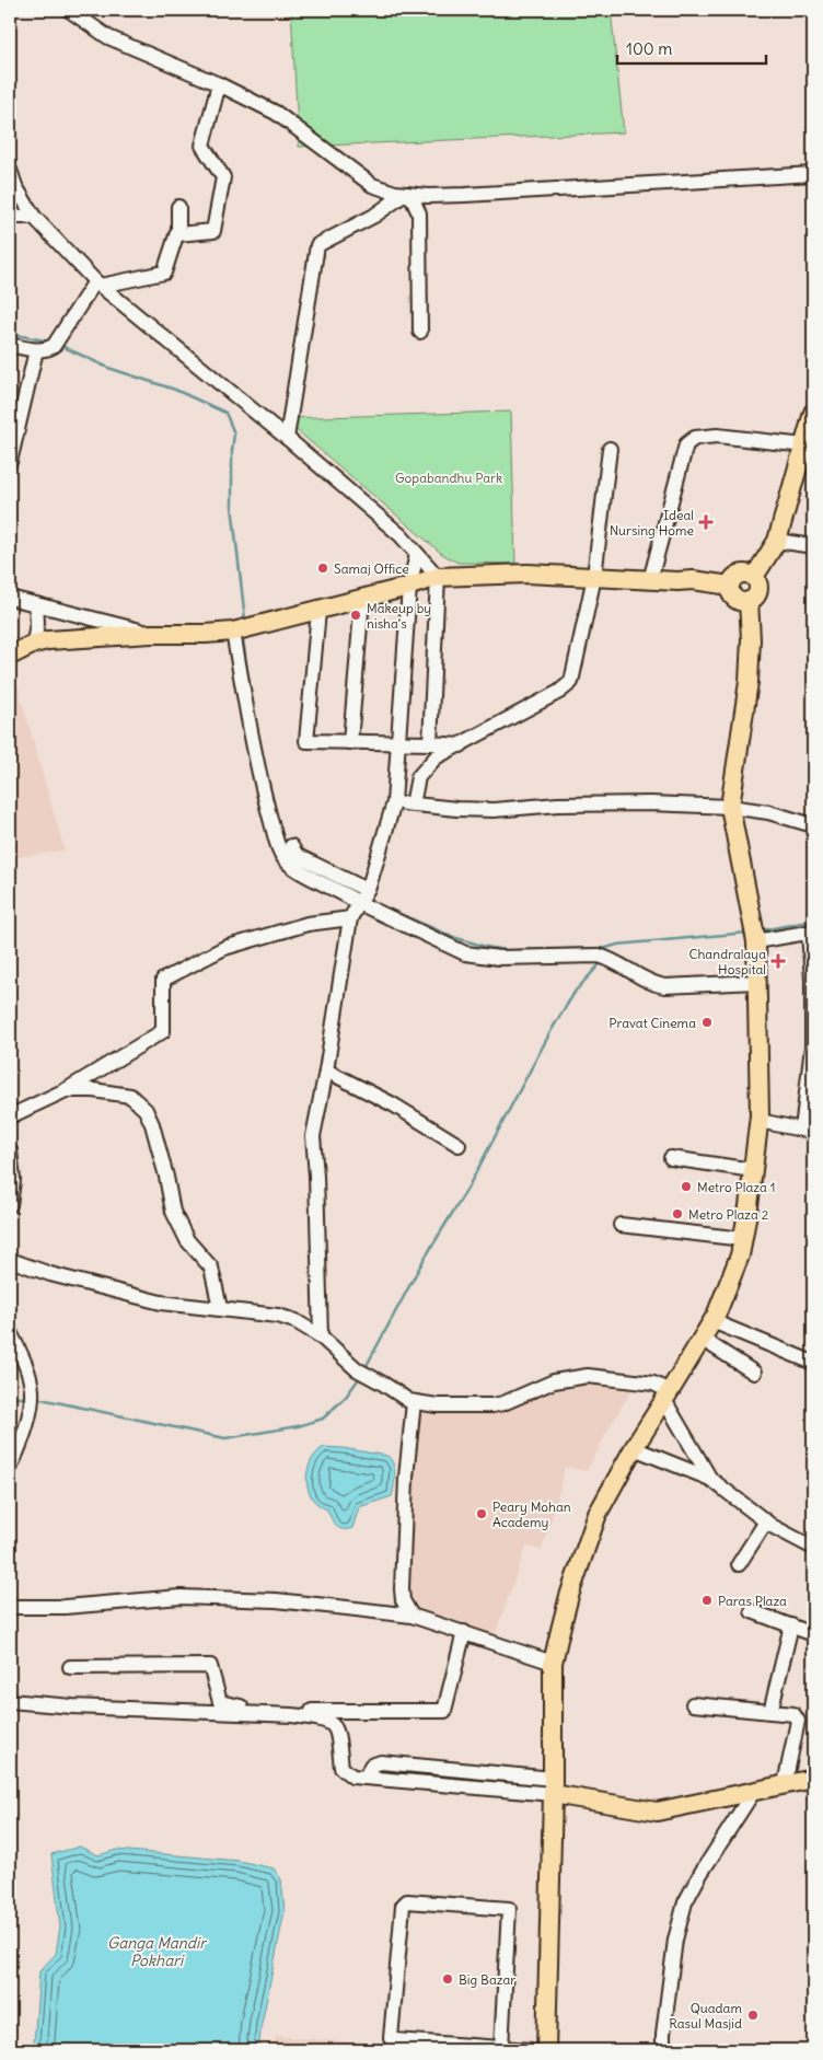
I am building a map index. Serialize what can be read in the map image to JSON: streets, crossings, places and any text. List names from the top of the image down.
{
  "water": ["Ganga Mandir Pokhari"],
  "parks": ["Gopabandhu Park"],
  "places": {
    "health": ["Ideal Nursing Home", "Chandralaya Hospital"],
    "other": [
      "Samaj Office",
      "Makeup by nisha's",
      "Pravat Cinema",
      "Metro Plaza 1",
      "Metro Plaza 2",
      "Peary Mohan Academy",
      "Paras Plaza",
      "Big Bazar",
      "Quadam Rasul Masjid"
    ]
  },
  "scale_bar": "100 m"
}
